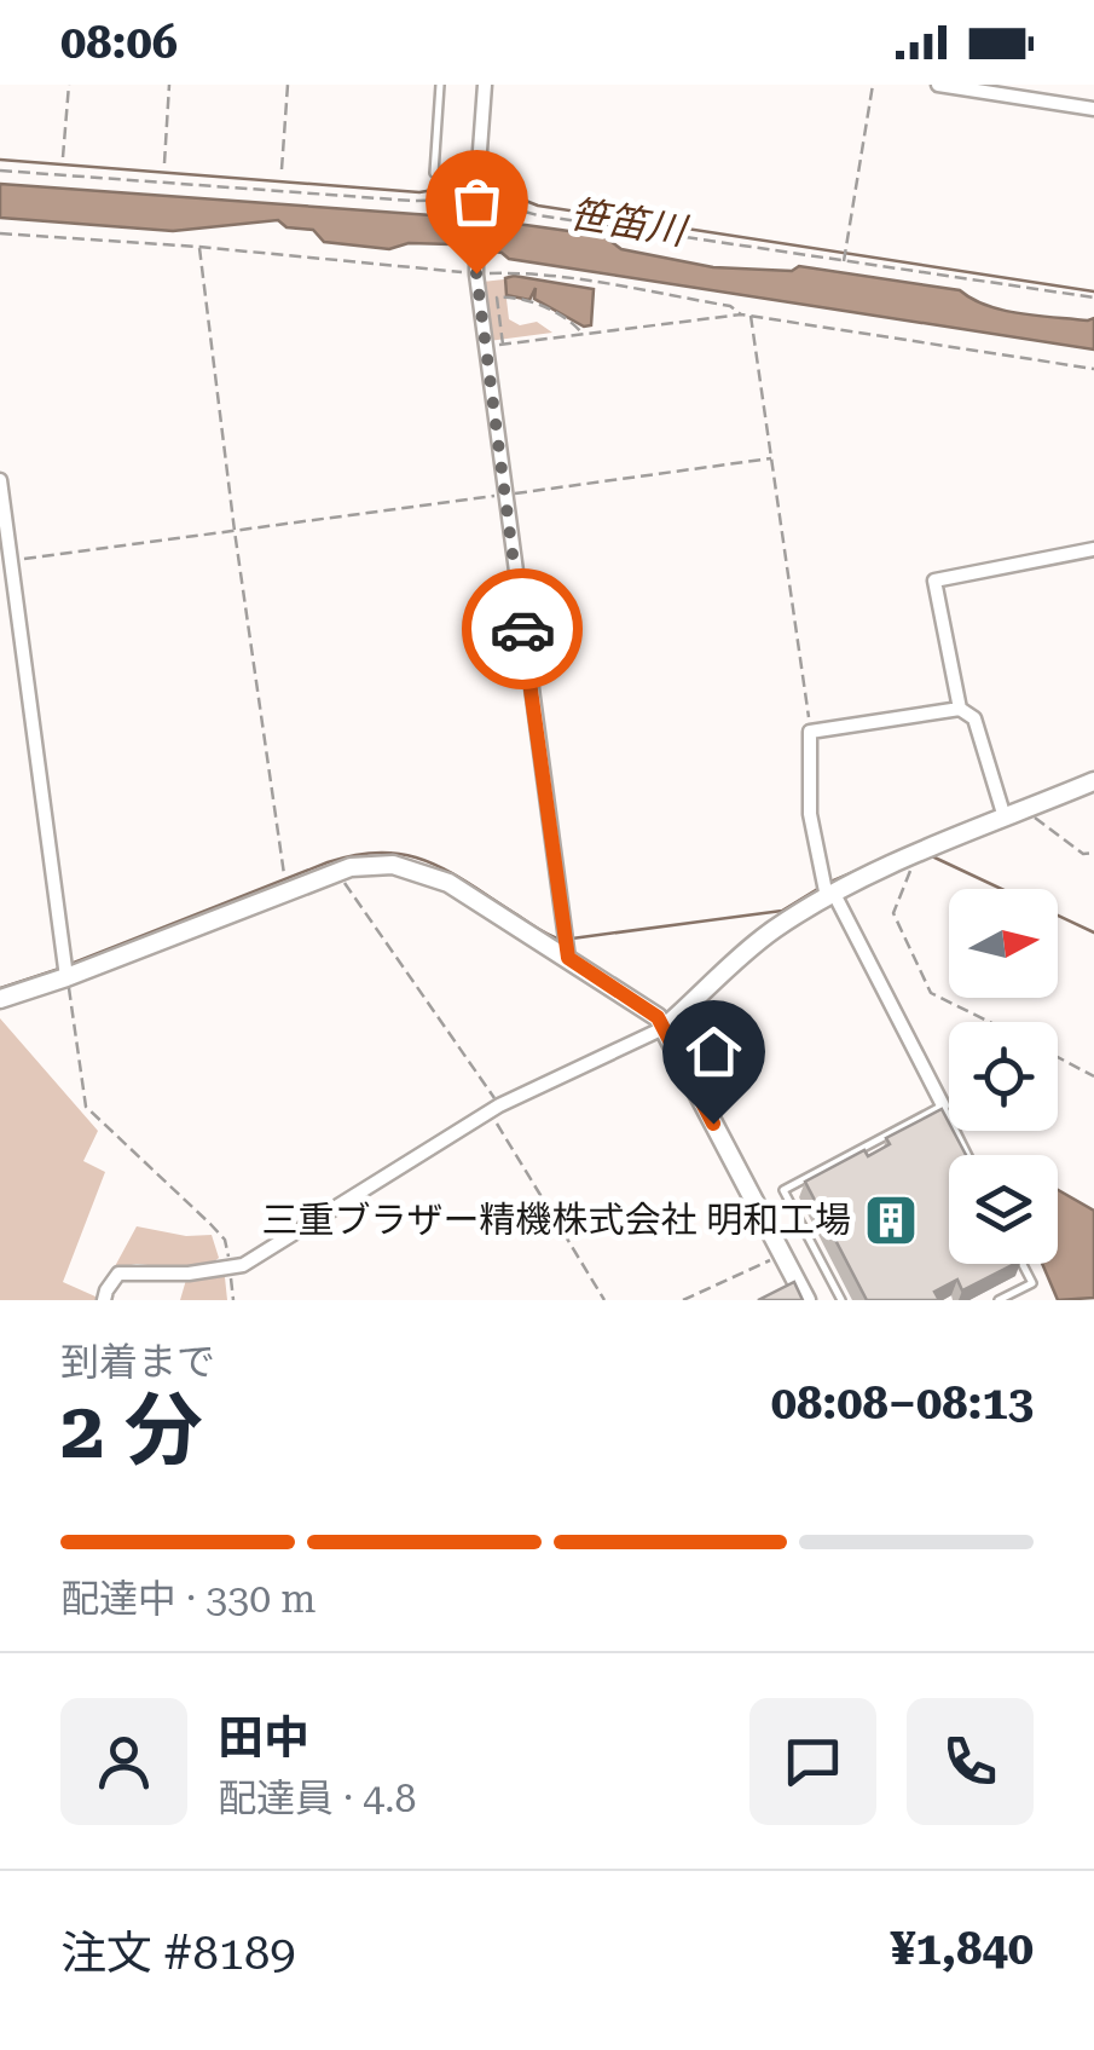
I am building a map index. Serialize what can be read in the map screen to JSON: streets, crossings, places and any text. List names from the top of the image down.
{
  "water": ["笹笛川"],
  "places": {
    "building": ["三重ブラザー精機株式会社 明和工場"]
  },
  "north": "right",
  "page": {
    "status": "08:06",
    "heading": ["2 分", "到着まで", "08:08–08:13"],
    "panel": [
      "田中",
      "配達員 · 4.8",
      "注文 #8189",
      "¥1,840"
    ],
    "bar": "配達中 · 330 m"
  }
}
